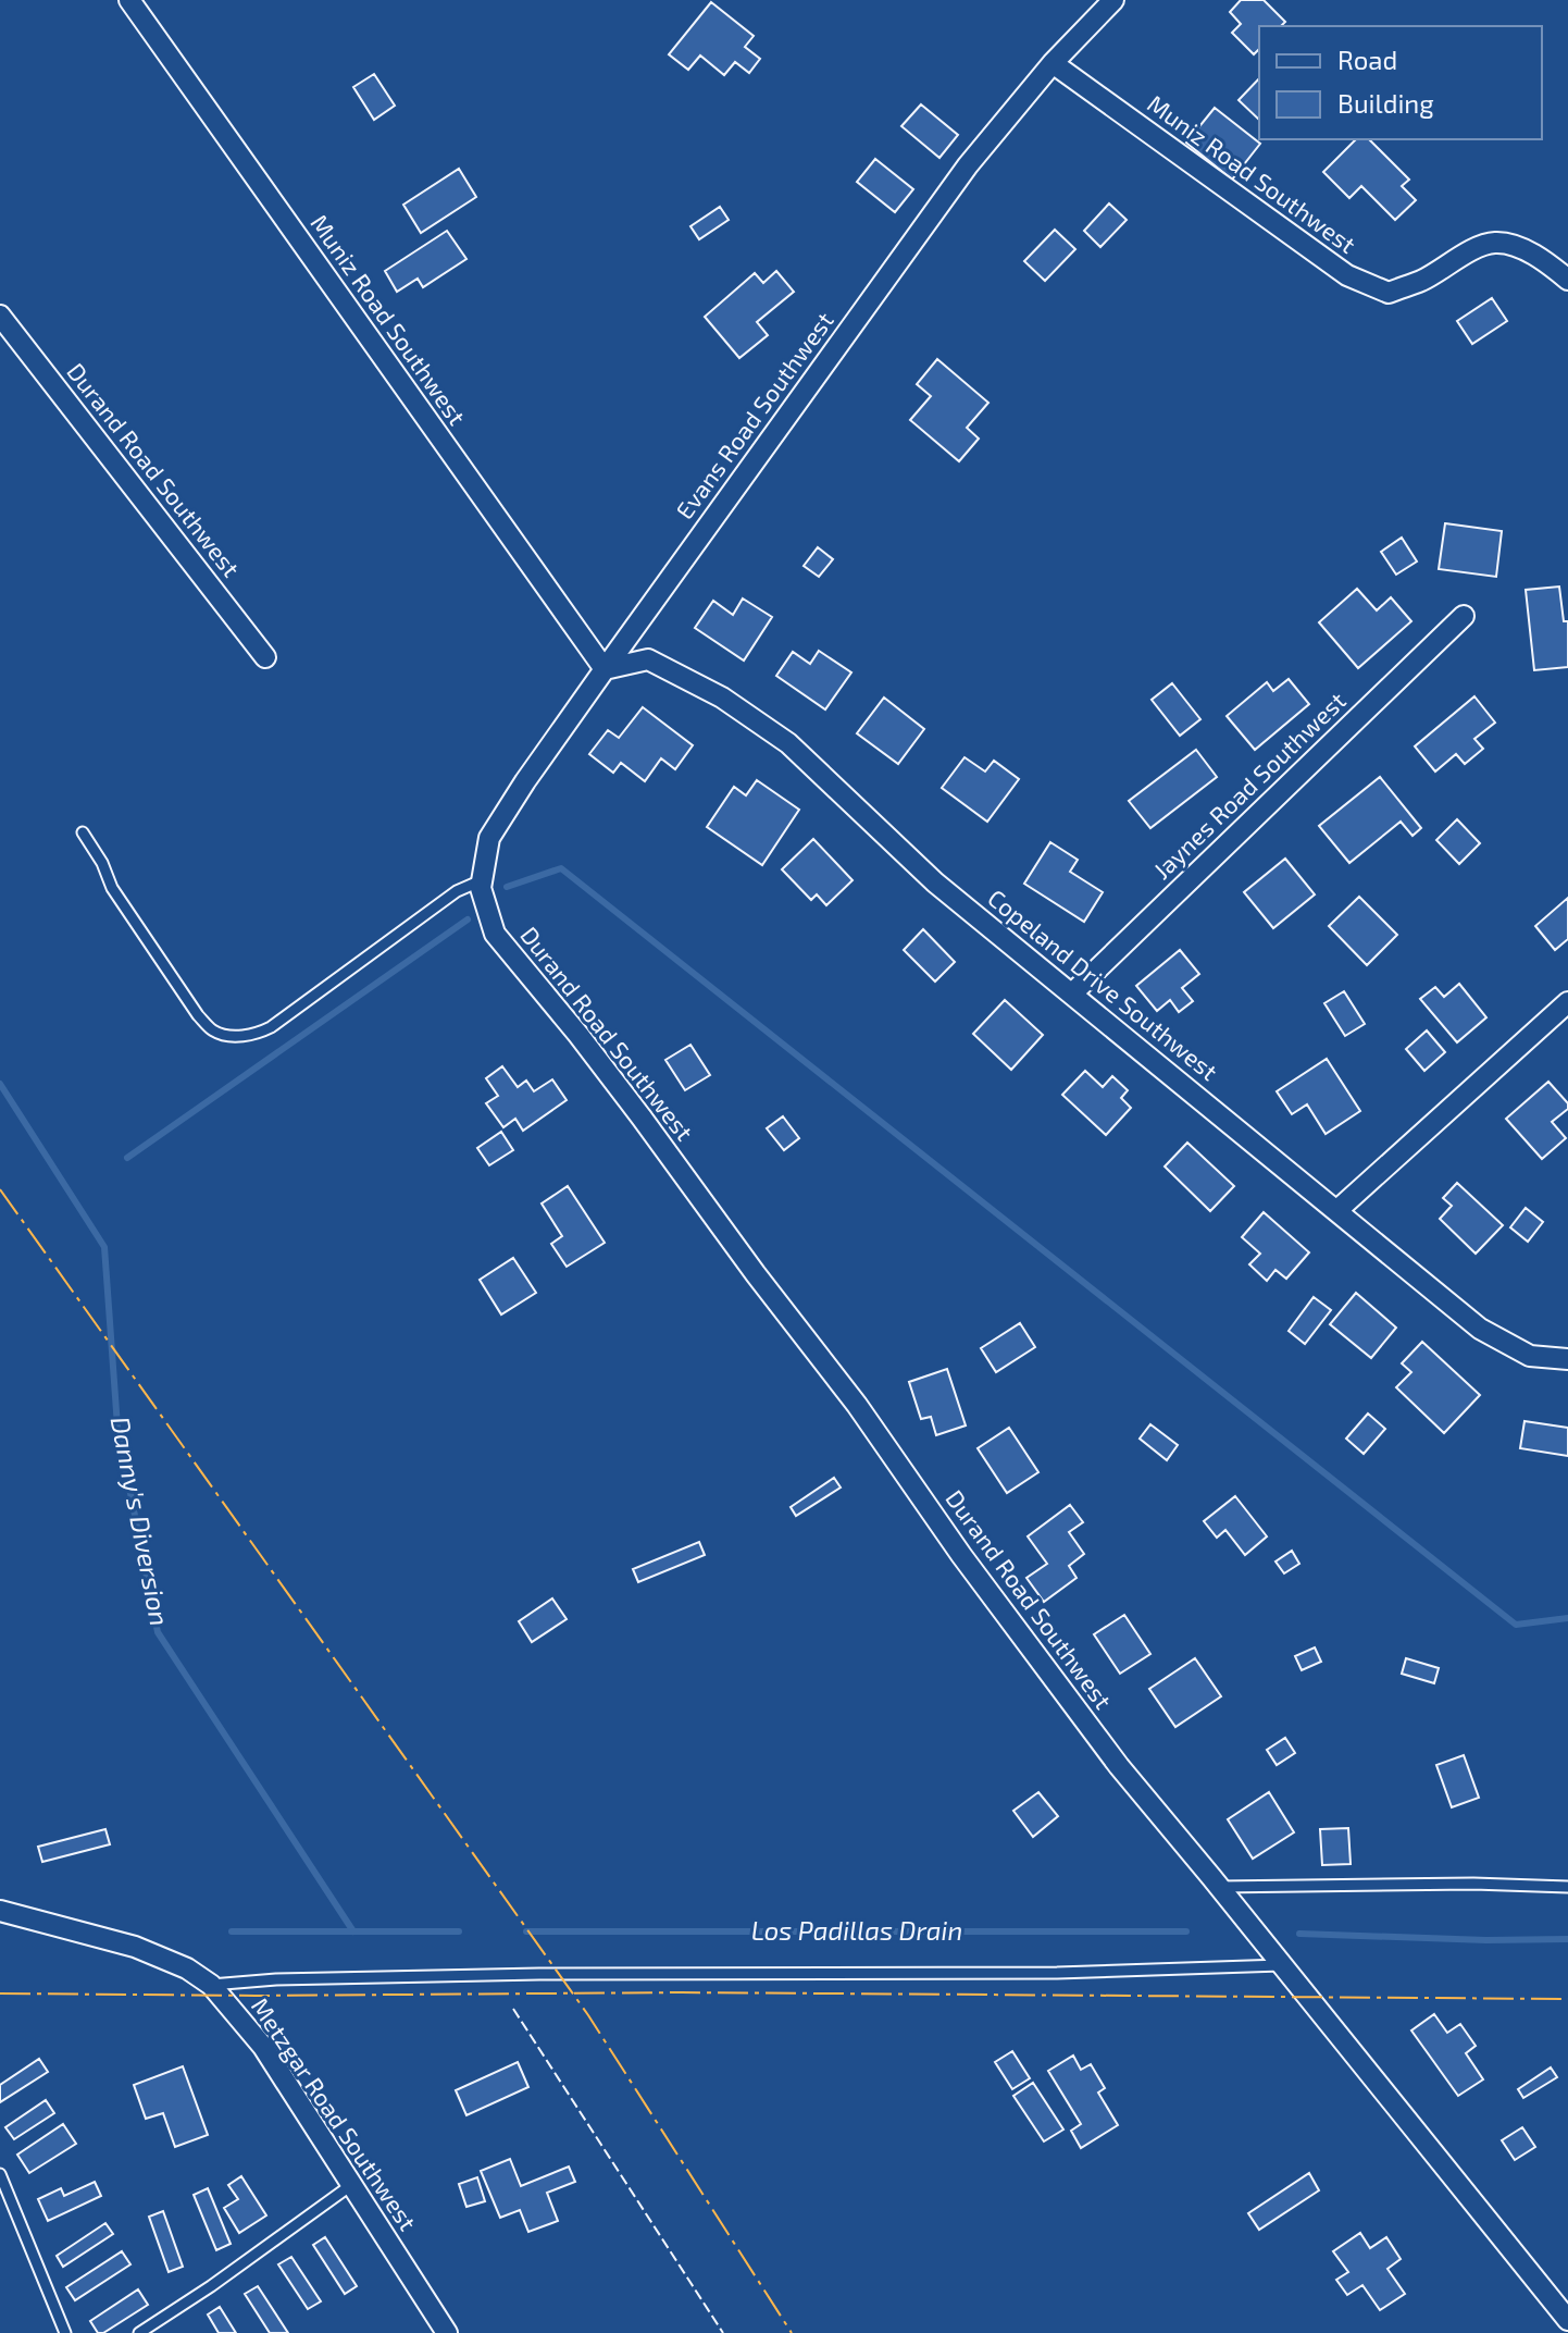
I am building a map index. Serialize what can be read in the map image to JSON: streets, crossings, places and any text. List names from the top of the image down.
{
  "streets": {
    "street": [
      "Muniz Road Southwest",
      "Evans Road Southwest",
      "Durand Road Southwest",
      "Jaynes Road Southwest",
      "Copeland Drive Southwest",
      "Metzgar Road Southwest"
    ]
  },
  "crossings": [
    ["Muniz Road Southwest", "Evans Road Southwest"],
    ["Muniz Road Southwest", "Copeland Drive Southwest"],
    ["Evans Road Southwest", "Durand Road Southwest"],
    ["Evans Road Southwest", "Copeland Drive Southwest"],
    ["Jaynes Road Southwest", "Copeland Drive Southwest"]
  ],
  "water": ["Danny's Diversion", "Los Padillas Drain"],
  "legend": ["Road", "Building"]
}
